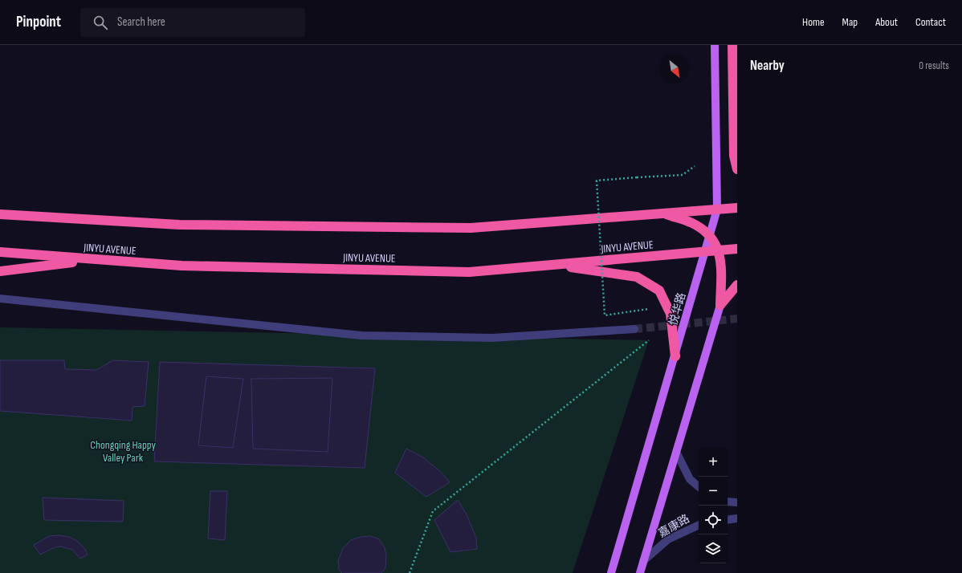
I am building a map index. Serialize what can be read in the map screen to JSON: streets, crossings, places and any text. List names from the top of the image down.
{
  "streets": {
    "highway": ["JINYU AVENUE"],
    "main road": ["悦华路"],
    "street": ["嘉康路"]
  },
  "crossings": [
    ["JINYU AVENUE", "悦华路"]
  ],
  "parks": ["Chongqing Happy Valley Park"],
  "north": "bottom right",
  "page": {
    "header": "Pinpoint",
    "search": "Search here",
    "nav": [
      "Home",
      "Map",
      "About",
      "Contact"
    ],
    "heading": ["Nearby", "0 results"],
    "map_buttons": ["+", "−"]
  }
}
